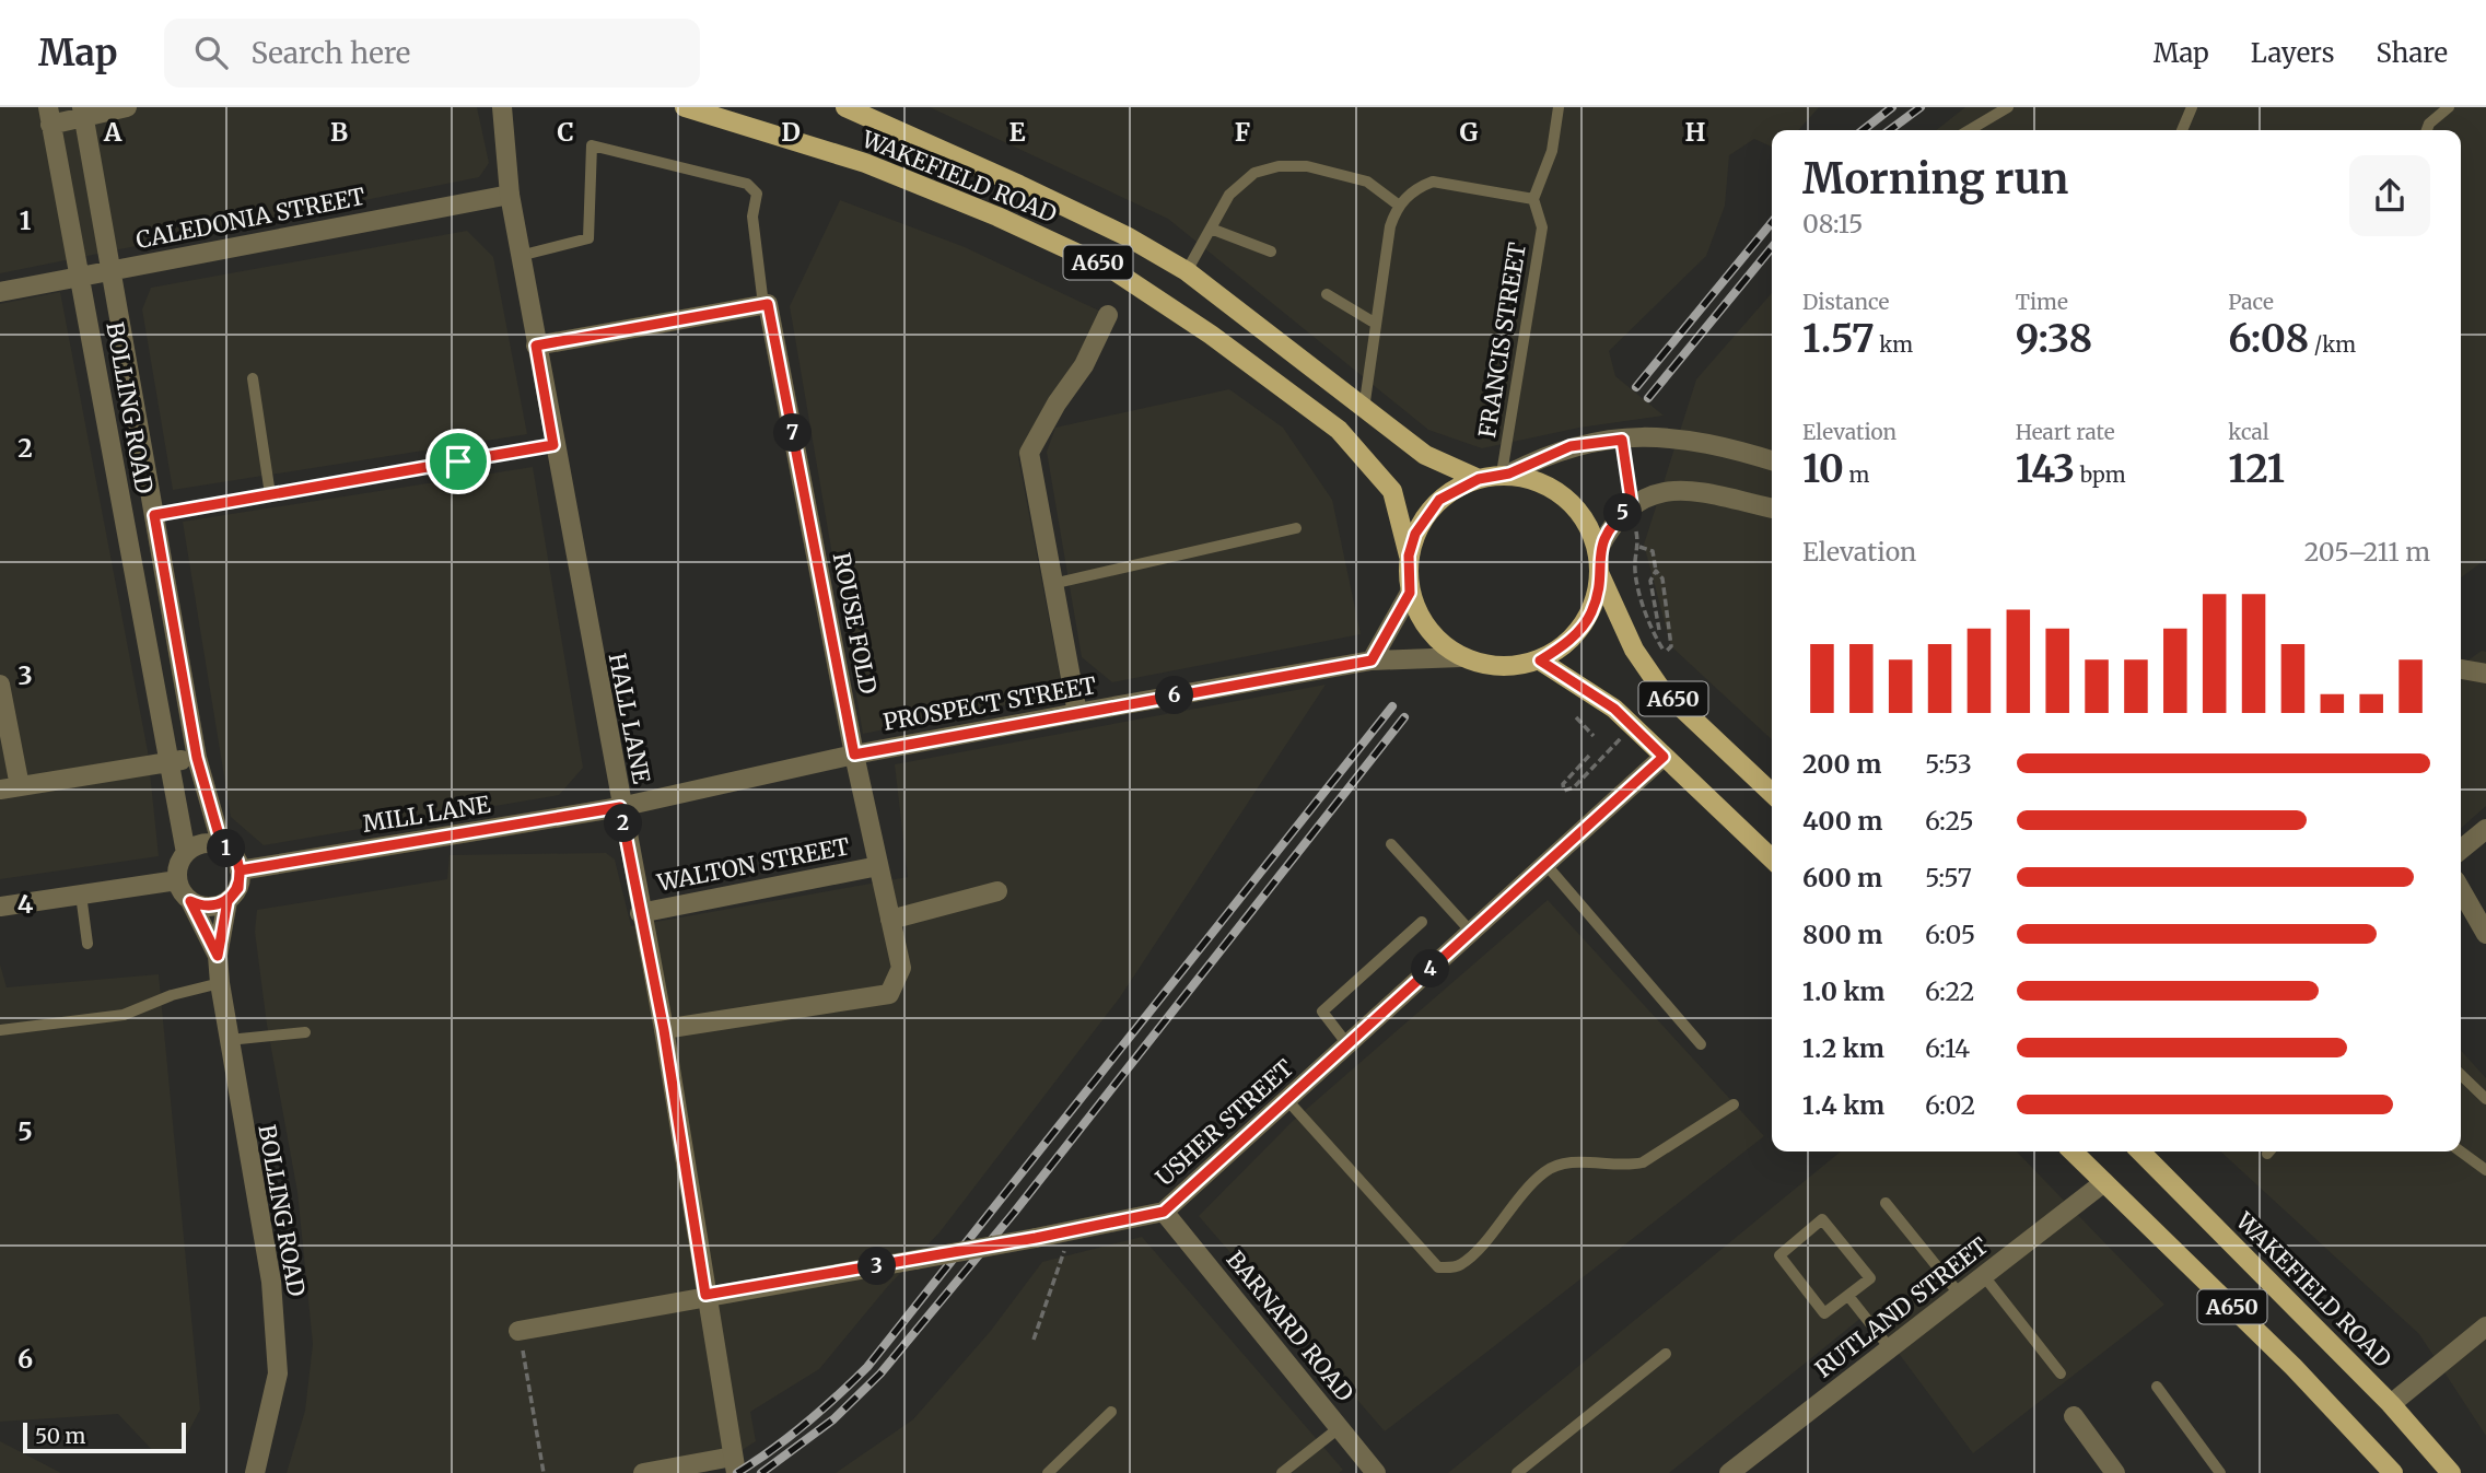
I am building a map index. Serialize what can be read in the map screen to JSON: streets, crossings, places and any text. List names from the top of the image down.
{
  "streets": {
    "main road": ["WAKEFIELD ROAD", "A650"],
    "street": [
      "CALEDONIA STREET",
      "BOLLING ROAD",
      "ROUSE FOLD",
      "PROSPECT STREET",
      "HALL LANE",
      "MILL LANE",
      "WALTON STREET",
      "USHER STREET",
      "RUTLAND STREET",
      "BARNARD ROAD"
    ],
    "lane": ["FRANCIS STREET"]
  },
  "crossings": [
    ["WAKEFIELD ROAD", "A650"],
    ["WAKEFIELD ROAD", "FRANCIS STREET"],
    ["WAKEFIELD ROAD", "PROSPECT STREET"],
    ["CALEDONIA STREET", "BOLLING ROAD"],
    ["CALEDONIA STREET", "HALL LANE"],
    ["A650", "FRANCIS STREET"],
    ["A650", "PROSPECT STREET"],
    ["A650", "USHER STREET"],
    ["A650", "RUTLAND STREET"],
    ["FRANCIS STREET", "PROSPECT STREET"],
    ["BOLLING ROAD", "MILL LANE"],
    ["ROUSE FOLD", "PROSPECT STREET"],
    ["ROUSE FOLD", "HALL LANE"],
    ["ROUSE FOLD", "WALTON STREET"],
    ["PROSPECT STREET", "HALL LANE"],
    ["PROSPECT STREET", "MILL LANE"],
    ["HALL LANE", "MILL LANE"],
    ["HALL LANE", "WALTON STREET"],
    ["HALL LANE", "USHER STREET"],
    ["USHER STREET", "BARNARD ROAD"]
  ],
  "scale_bar": "50 m",
  "page": {
    "header": "Map",
    "search": "Search here",
    "nav": ["Map", "Layers", "Share"],
    "heading": ["Morning run", "08:15"],
    "stats": [
      ["Distance", "1.57 km"],
      ["Time", "9:38"],
      ["Pace", "6:08 /km"],
      ["Elevation", "10 m"],
      ["Heart rate", "143 bpm"],
      ["kcal", "121"]
    ],
    "pins": [
      "7",
      "5",
      "6",
      "2",
      "1",
      "4",
      "3"
    ],
    "chart": ["Elevation", "205–211 m"],
    "list": [
      {
        "name": "200 m",
        "note": "5:53"
      },
      {
        "name": "400 m",
        "note": "6:25"
      },
      {
        "name": "600 m",
        "note": "5:57"
      },
      {
        "name": "800 m",
        "note": "6:05"
      },
      {
        "name": "1.0 km",
        "note": "6:22"
      },
      {
        "name": "1.2 km",
        "note": "6:14"
      },
      {
        "name": "1.4 km",
        "note": "6:02"
      }
    ],
    "scale": "50 m"
  },
  "grid": {
    "columns": [
      "A",
      "B",
      "C",
      "D",
      "E",
      "F",
      "G",
      "H"
    ],
    "rows": [
      "1",
      "2",
      "3",
      "4",
      "5",
      "6"
    ]
  }
}
